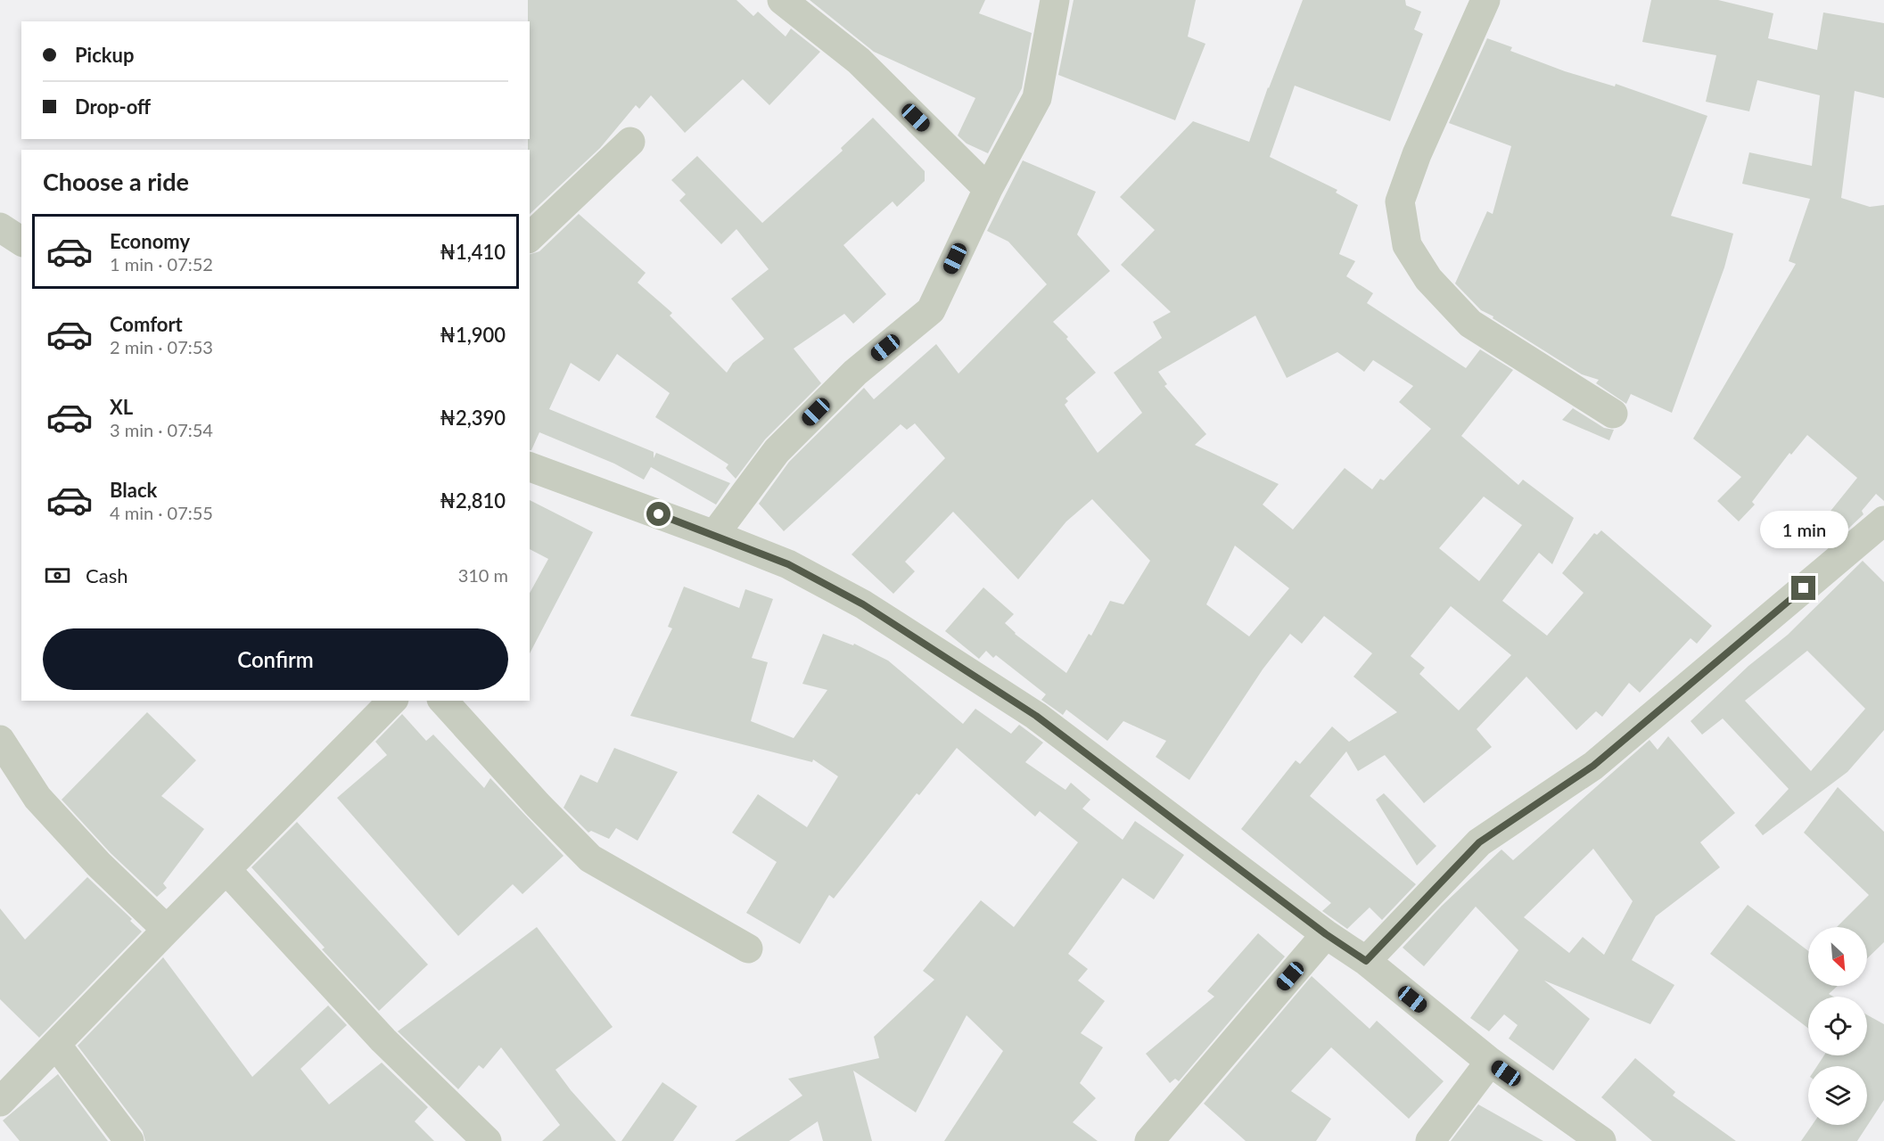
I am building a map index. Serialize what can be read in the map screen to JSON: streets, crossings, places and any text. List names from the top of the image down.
{
  "north": "bottom right",
  "page": {
    "banner": ["Pickup", "Drop-off"],
    "heading": "Choose a ride",
    "list": [
      {
        "name": "Economy",
        "note": "1 min · 07:52",
        "value": "₦1,410"
      },
      {
        "name": "Comfort",
        "note": "2 min · 07:53",
        "value": "₦1,900"
      },
      {
        "name": "XL",
        "note": "3 min · 07:54",
        "value": "₦2,390"
      },
      {
        "name": "Black",
        "note": "4 min · 07:55",
        "value": "₦2,810"
      }
    ],
    "bubble": "1 min",
    "pay": ["Cash", "310 m"],
    "buttons": "Confirm"
  }
}
